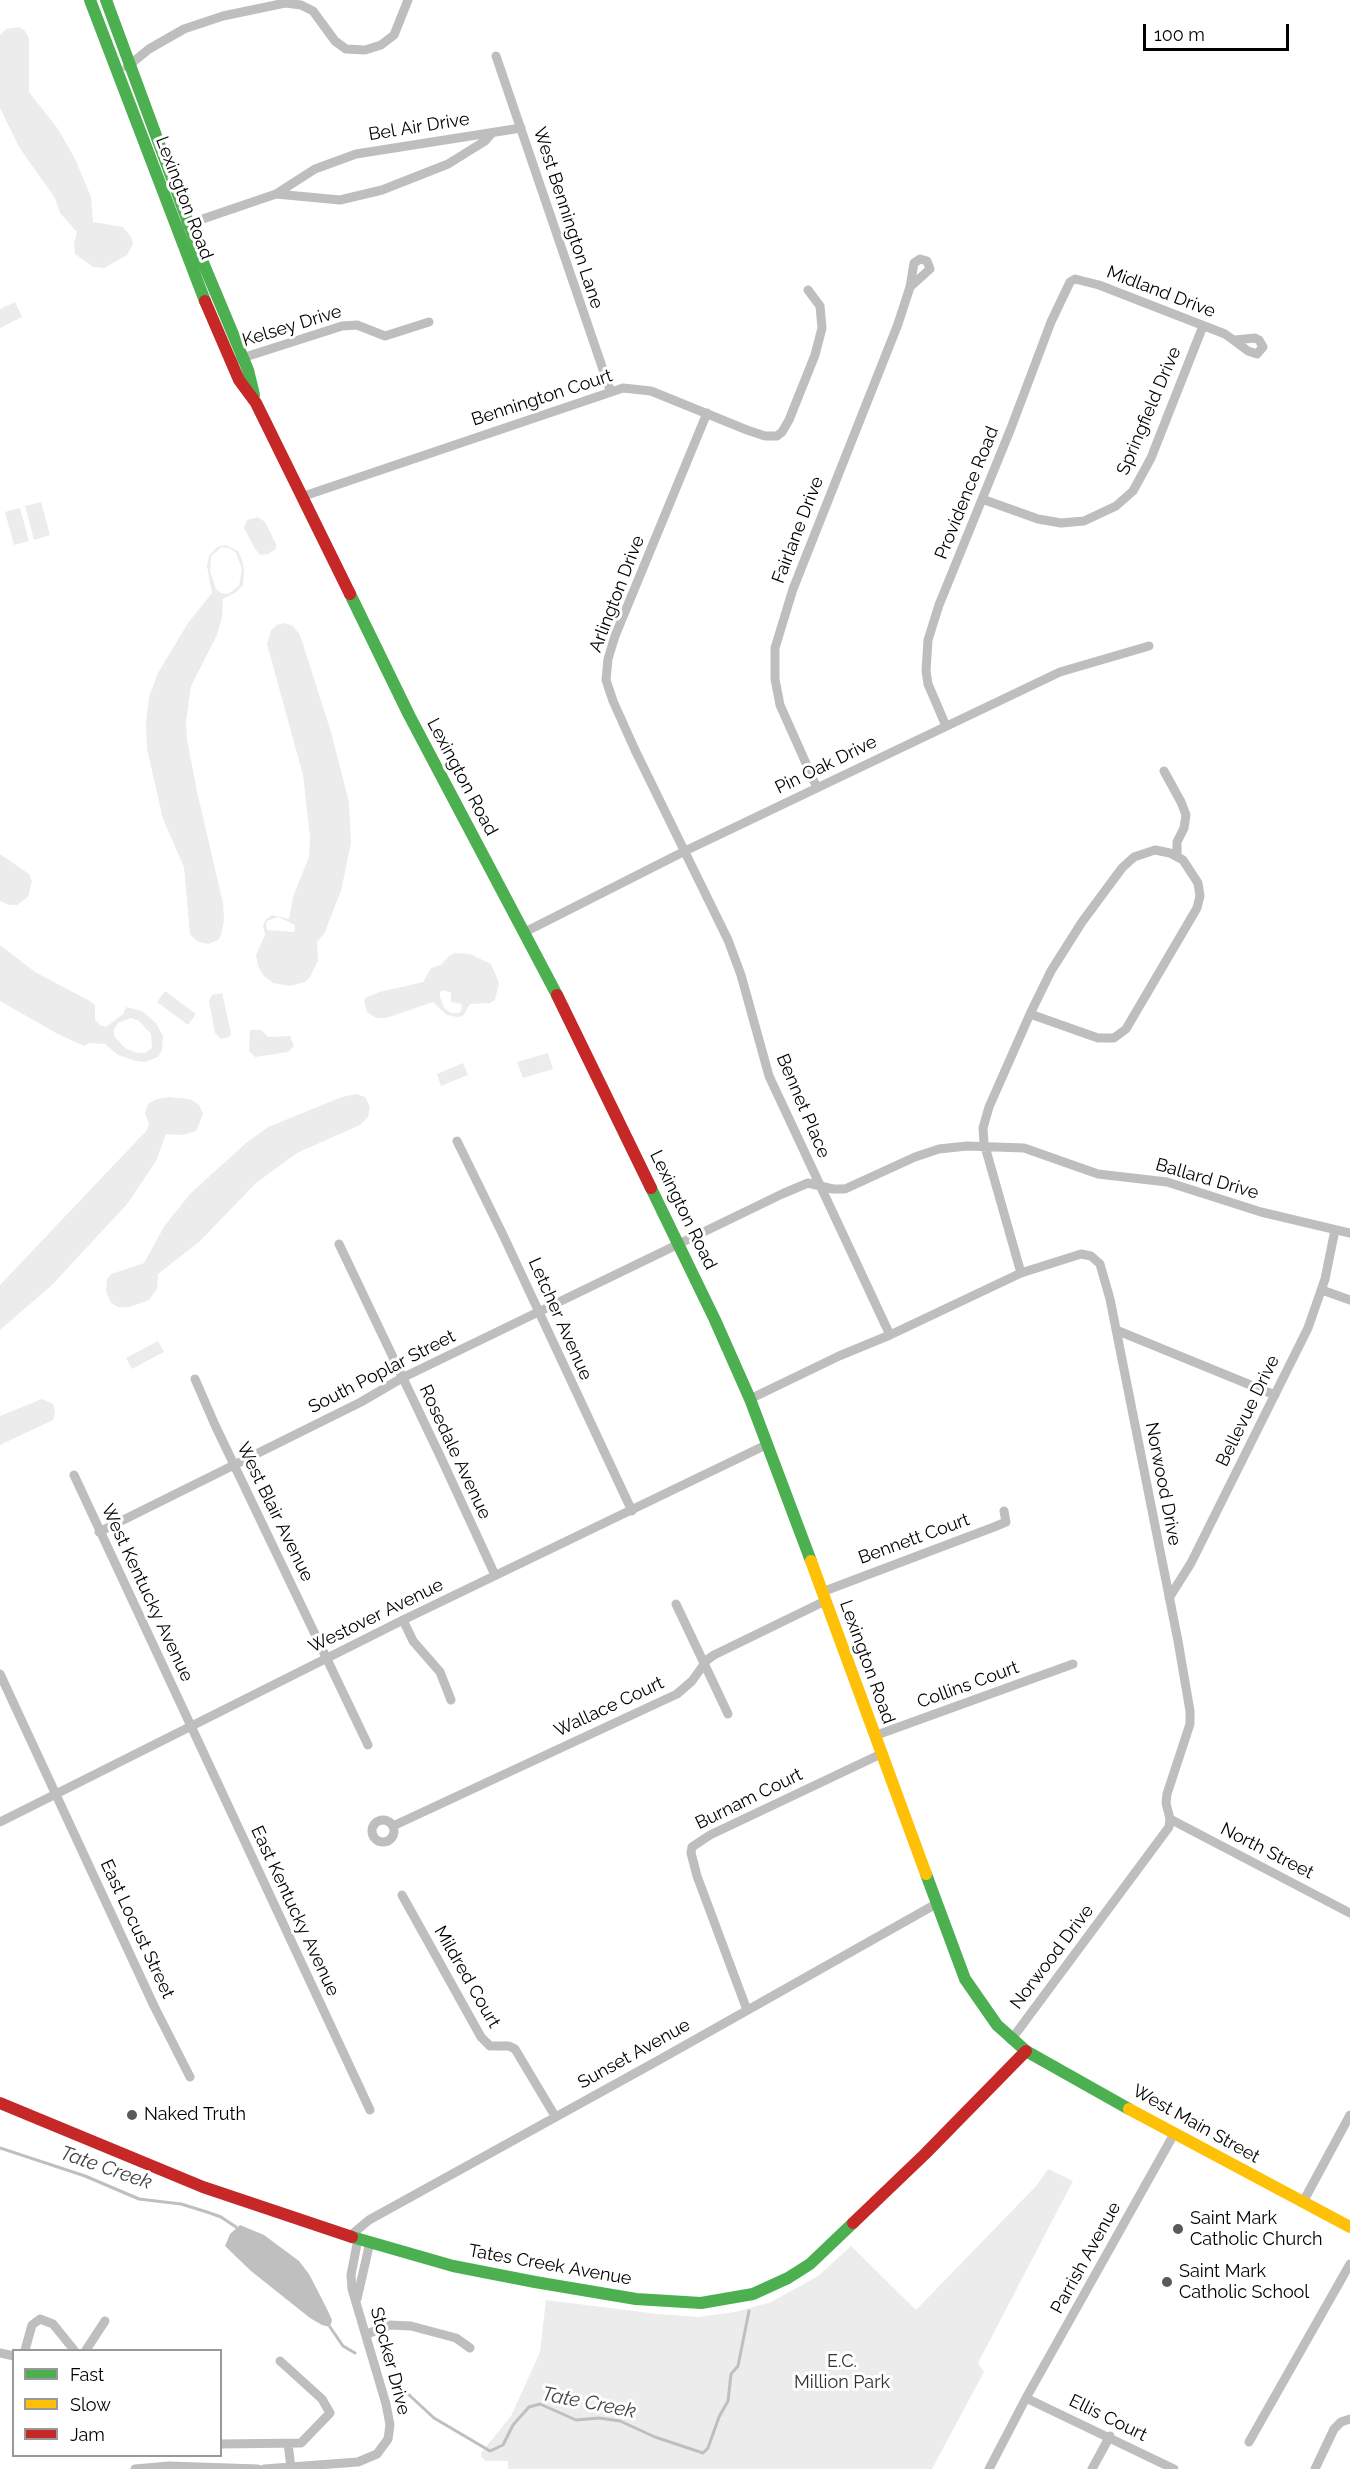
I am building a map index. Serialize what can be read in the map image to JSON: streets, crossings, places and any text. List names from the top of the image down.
{
  "streets": {
    "main road": ["Lexington Road", "West Main Street", "Tates Creek Avenue"],
    "street": [
      "Bel Air Drive",
      "West Bennington Lane",
      "Midland Drive",
      "Kelsey Drive",
      "Bennington Court",
      "Springfield Drive",
      "Providence Road",
      "Fairlane Drive",
      "Arlington Drive",
      "Pin Oak Drive",
      "Bennet Place",
      "Ballard Drive",
      "Letcher Avenue",
      "South Poplar Street",
      "Bellevue Drive",
      "Rosedale Avenue",
      "Norwood Drive",
      "West Blair Avenue",
      "Bennett Court",
      "West Kentucky Avenue",
      "Westover Avenue",
      "Collins Court",
      "Wallace Court",
      "Burnam Court",
      "North Street",
      "East Kentucky Avenue",
      "East Locust Street",
      "Mildred Court",
      "Sunset Avenue",
      "Parrish Avenue",
      "Stocker Drive",
      "Ellis Court"
    ]
  },
  "crossings": [
    ["Bel Air Drive", "Lexington Road"],
    ["Lexington Road", "Kelsey Drive"],
    ["Lexington Road", "Bennington Court"],
    ["Lexington Road", "Pin Oak Drive"],
    ["Lexington Road", "South Poplar Street"],
    ["Lexington Road", "Norwood Drive"],
    ["Lexington Road", "Bennett Court"],
    ["Lexington Road", "Westover Avenue"],
    ["Lexington Road", "Collins Court"],
    ["Lexington Road", "Wallace Court"],
    ["Lexington Road", "Burnam Court"],
    ["Lexington Road", "Sunset Avenue"],
    ["Lexington Road", "West Main Street"],
    ["Lexington Road", "Tates Creek Avenue"],
    ["West Bennington Lane", "Bennington Court"],
    ["Midland Drive", "Springfield Drive"],
    ["Midland Drive", "Providence Road"],
    ["Bennington Court", "Arlington Drive"],
    ["Springfield Drive", "Providence Road"],
    ["Providence Road", "Pin Oak Drive"],
    ["Fairlane Drive", "Pin Oak Drive"],
    ["Arlington Drive", "Pin Oak Drive"],
    ["Arlington Drive", "Bennet Place"],
    ["Pin Oak Drive", "Bennet Place"],
    ["Bennet Place", "Ballard Drive"],
    ["Bennet Place", "South Poplar Street"],
    ["Bennet Place", "Norwood Drive"],
    ["Ballard Drive", "South Poplar Street"],
    ["Ballard Drive", "Bellevue Drive"],
    ["Letcher Avenue", "South Poplar Street"],
    ["Letcher Avenue", "Westover Avenue"],
    ["South Poplar Street", "Rosedale Avenue"],
    ["South Poplar Street", "West Blair Avenue"],
    ["South Poplar Street", "West Kentucky Avenue"],
    ["Bellevue Drive", "Norwood Drive"],
    ["Rosedale Avenue", "Westover Avenue"],
    ["Norwood Drive", "North Street"],
    ["West Blair Avenue", "Westover Avenue"],
    ["Bennett Court", "Wallace Court"],
    ["West Kentucky Avenue", "Westover Avenue"],
    ["West Kentucky Avenue", "East Kentucky Avenue"],
    ["Westover Avenue", "East Kentucky Avenue"],
    ["Westover Avenue", "East Locust Street"],
    ["Burnam Court", "Sunset Avenue"],
    ["Mildred Court", "Sunset Avenue"],
    ["Sunset Avenue", "Tates Creek Avenue"],
    ["Sunset Avenue", "Stocker Drive"],
    ["West Main Street", "Parrish Avenue"],
    ["West Main Street", "Tates Creek Avenue"],
    ["Parrish Avenue", "Ellis Court"],
    ["Tates Creek Avenue", "Stocker Drive"]
  ],
  "water": ["Tate Creek"],
  "parks": ["E.C. Million Park"],
  "places": ["Naked Truth", "Saint Mark Catholic Church", "Saint Mark Catholic School"],
  "legend": ["Fast", "Slow", "Jam"],
  "scale_bar": "100 m"
}
